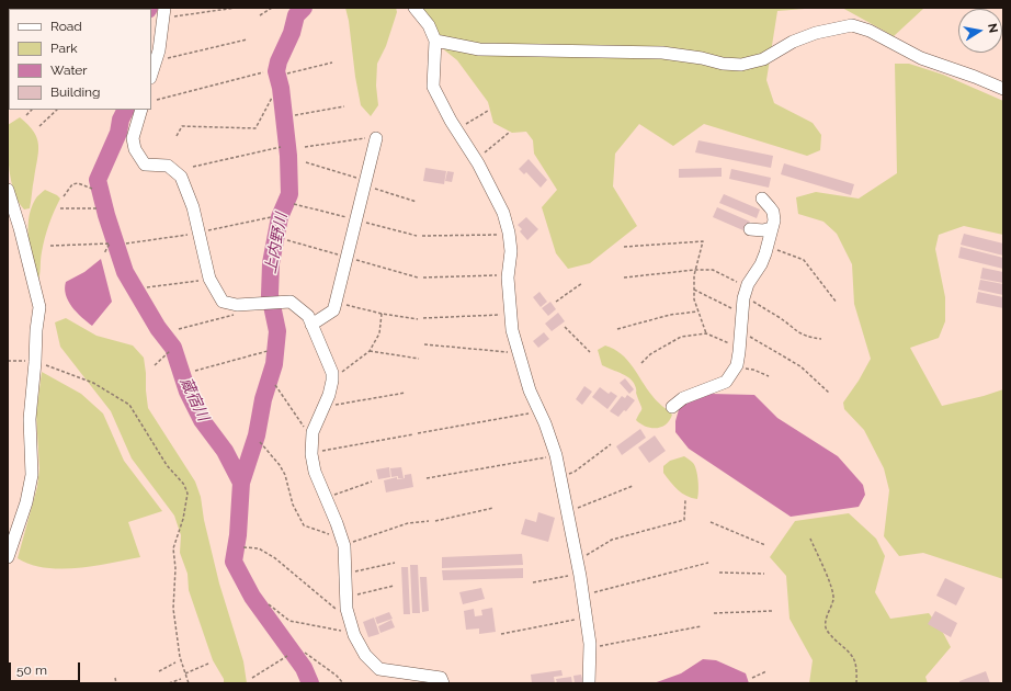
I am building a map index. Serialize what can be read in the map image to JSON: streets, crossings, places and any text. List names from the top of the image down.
{
  "water": ["上内野川", "蔵宿川"],
  "legend": [
    "Road",
    "Park",
    "Water",
    "Building"
  ],
  "scale_bar": "50 m",
  "north": "right"
}
